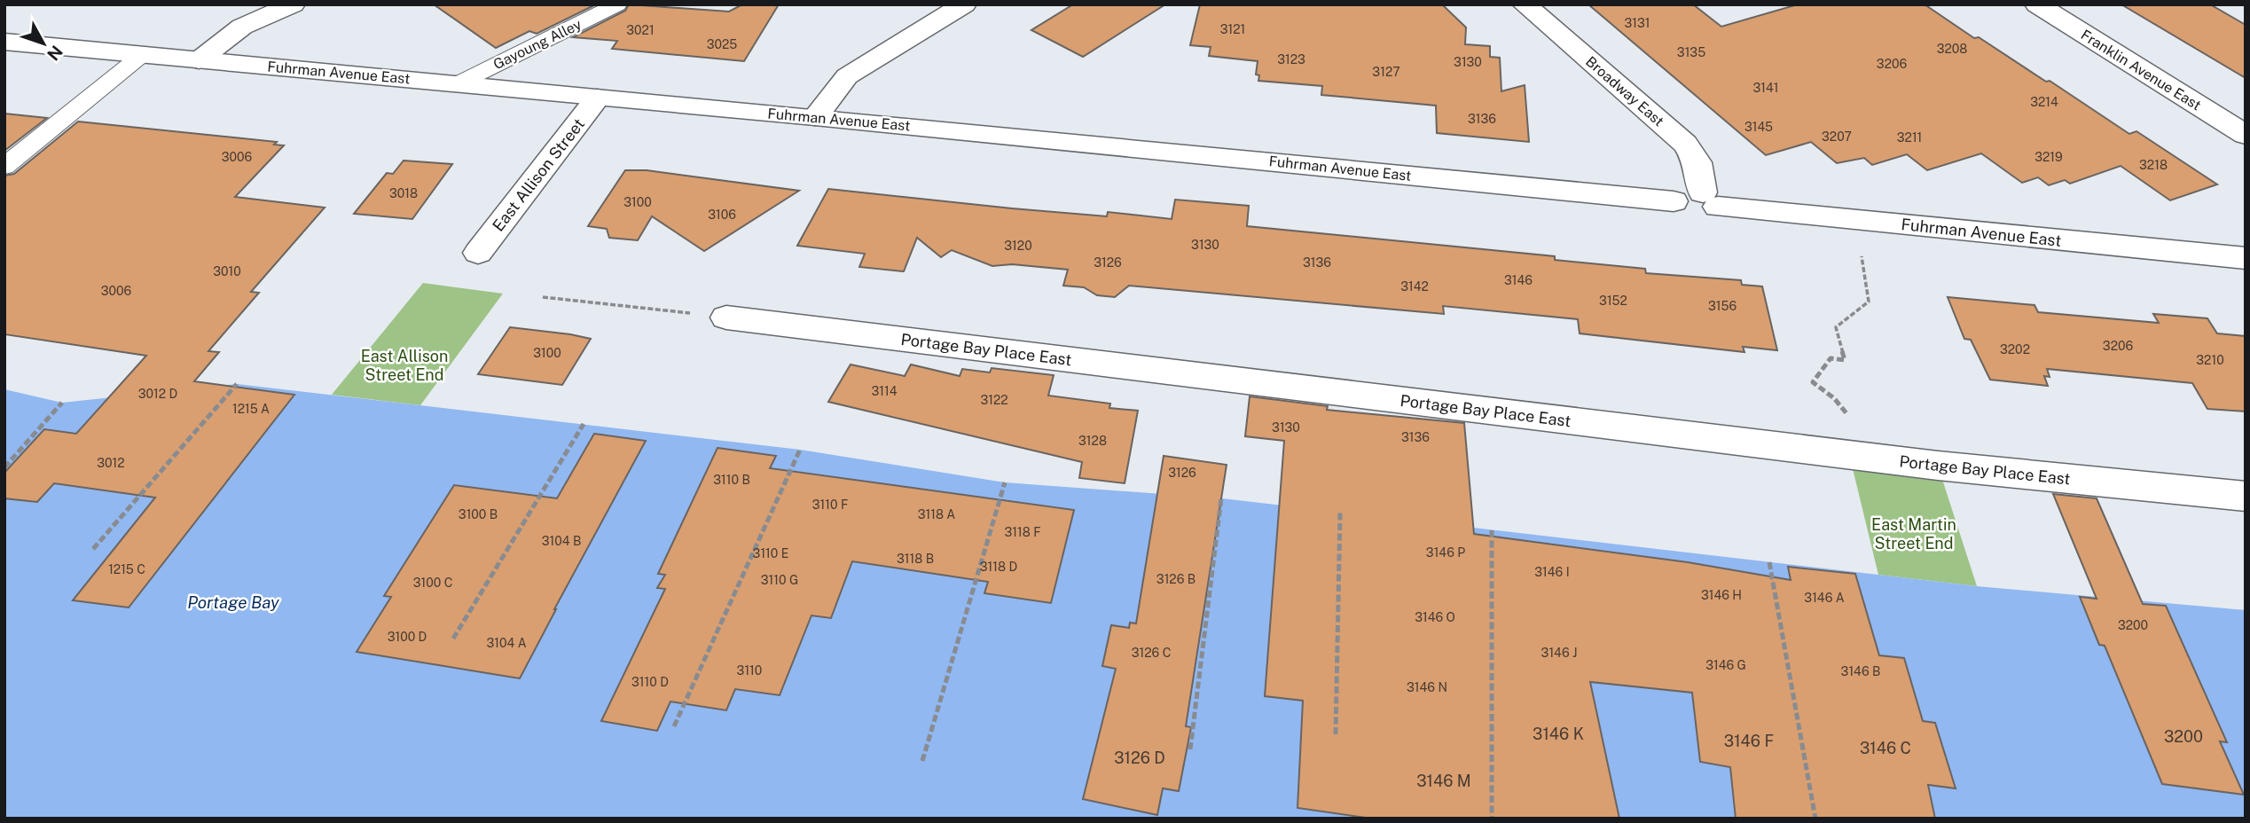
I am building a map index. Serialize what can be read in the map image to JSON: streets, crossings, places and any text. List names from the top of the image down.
{
  "streets": {
    "street": [
      "Franklin Avenue East",
      "Fuhrman Avenue East",
      "Broadway East",
      "East Allison Street",
      "Portage Bay Place East"
    ],
    "lane": ["Gayoung Alley"]
  },
  "crossings": [
    ["Gayoung Alley", "Fuhrman Avenue East"],
    ["Fuhrman Avenue East", "Broadway East"],
    ["Fuhrman Avenue East", "East Allison Street"]
  ],
  "water": ["Portage Bay"],
  "parks": ["East Allison Street End", "East Martin Street End"],
  "house_numbers": [
    "3131",
    "3121",
    "3021",
    "3025",
    "3208",
    "3135",
    "3123",
    "3130",
    "3206",
    "3127",
    "3141",
    "3214",
    "3136",
    "3145",
    "3207",
    "3211",
    "3006",
    "3219",
    "3218",
    "3018",
    "3100",
    "3106",
    "3130",
    "3120",
    "3126",
    "3136",
    "3010",
    "3146",
    "3142",
    "3006",
    "3152",
    "3156",
    "3206",
    "3202",
    "3100",
    "3210",
    "3114",
    "3012 D",
    "3122",
    "1215 A",
    "3130",
    "3136",
    "3128",
    "3012",
    "3126",
    "3110 B",
    "3110 F",
    "3100 B",
    "3118 A",
    "3118 F",
    "3104 B",
    "3146 P",
    "3110 E",
    "3118 B",
    "3118 D",
    "1215 C",
    "3146 I",
    "3126 B",
    "3110 G",
    "3100 C",
    "3146 H",
    "3146 A",
    "3146 O",
    "3200",
    "3100 D",
    "3104 A",
    "3126 C",
    "3146 J",
    "3146 G",
    "3110",
    "3146 B",
    "3110 D",
    "3146 N",
    "3146 K",
    "3200",
    "3146 F",
    "3146 C",
    "3126 D",
    "3146 M"
  ],
  "north": "bottom right"
}
